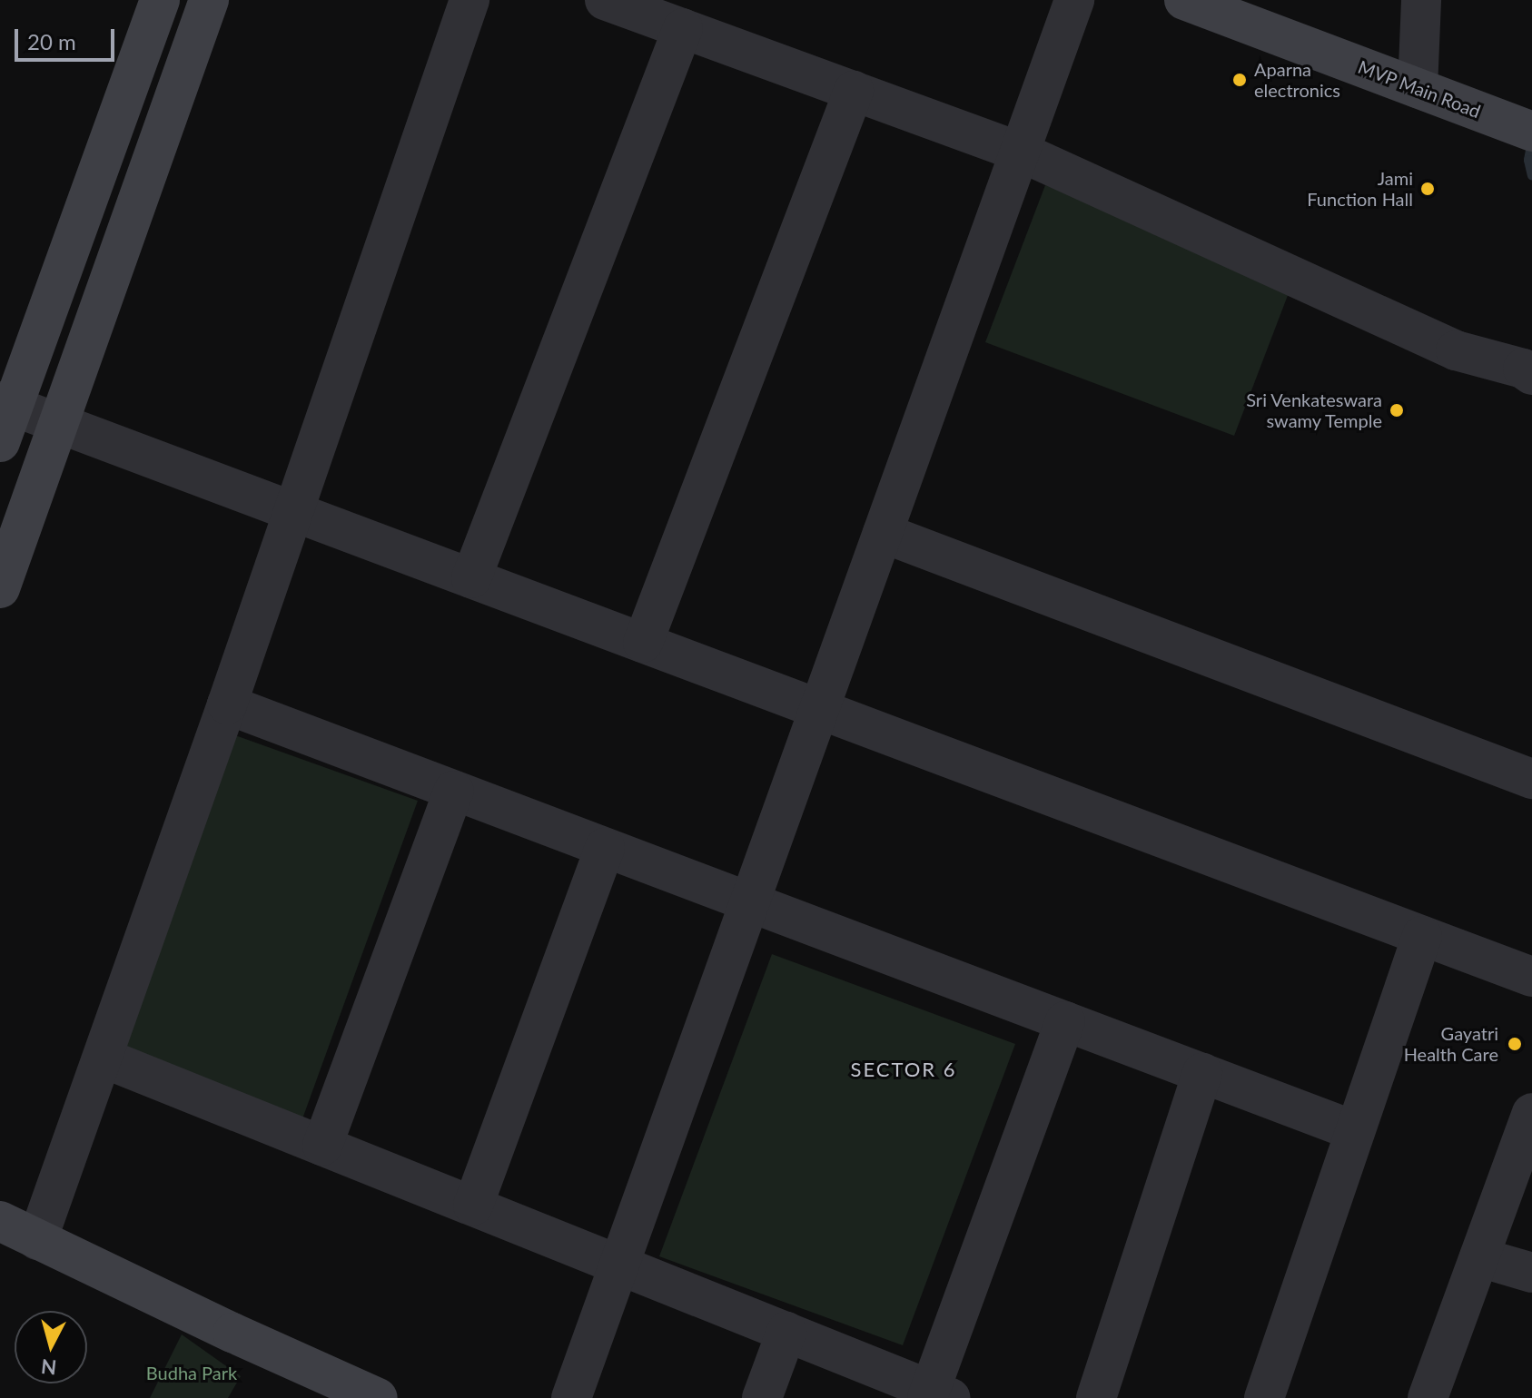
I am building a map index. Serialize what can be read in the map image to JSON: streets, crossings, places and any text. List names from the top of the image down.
{
  "streets": {
    "street": ["MVP Main Road"]
  },
  "districts": ["SECTOR 6"],
  "parks": ["Budha Park"],
  "places": [
    "Aparna electronics",
    "Jami Function Hall",
    "Sri Venkateswara swamy Temple",
    "Gayatri Health Care"
  ],
  "scale_bar": "20 m",
  "north": "bottom"
}
